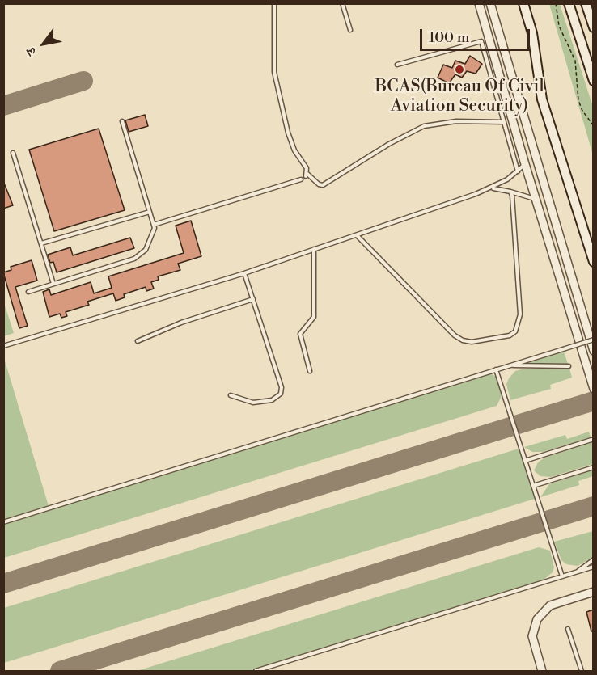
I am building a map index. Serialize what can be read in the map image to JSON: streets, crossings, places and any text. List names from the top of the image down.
{
  "places": ["BCAS(Bureau Of Civil Aviation Security)"],
  "scale_bar": "100 m",
  "north": "bottom left"
}
